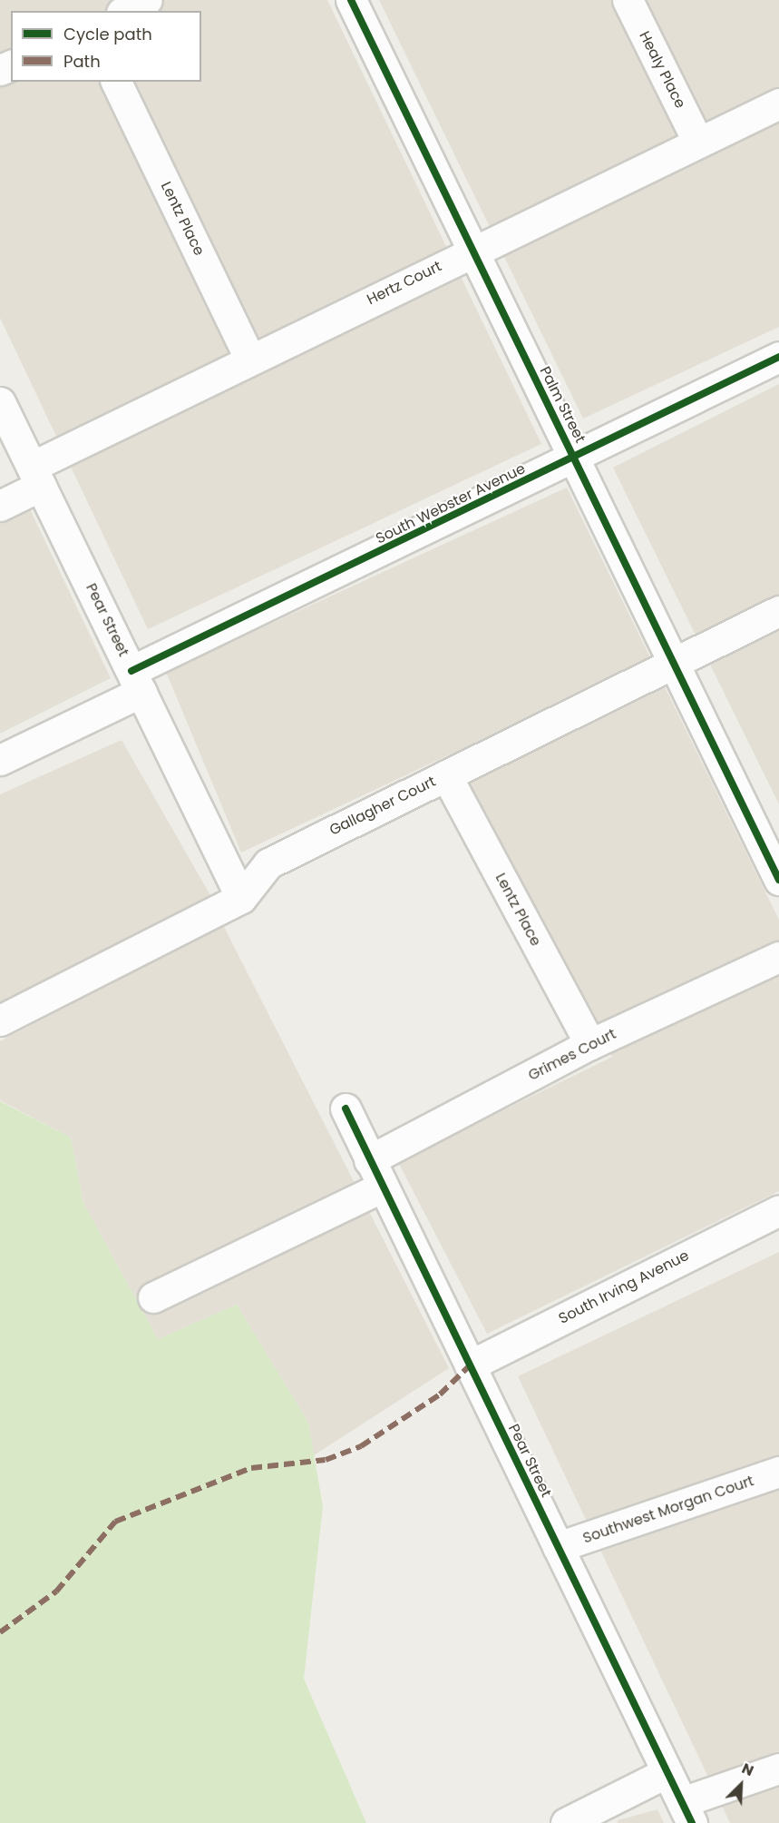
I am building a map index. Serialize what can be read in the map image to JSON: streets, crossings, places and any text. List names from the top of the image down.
{
  "streets": {
    "street": [
      "Healy Place",
      "Lentz Place",
      "Hertz Court",
      "Palm Street",
      "South Webster Avenue",
      "Pear Street",
      "Gallagher Court",
      "Grimes Court",
      "South Irving Avenue",
      "Southwest Morgan Court"
    ]
  },
  "crossings": [
    ["Healy Place", "Hertz Court"],
    ["Lentz Place", "Hertz Court"],
    ["Lentz Place", "Gallagher Court"],
    ["Lentz Place", "Grimes Court"],
    ["Hertz Court", "Palm Street"],
    ["Hertz Court", "Pear Street"],
    ["Palm Street", "South Webster Avenue"],
    ["Palm Street", "Gallagher Court"],
    ["South Webster Avenue", "Pear Street"],
    ["Pear Street", "Gallagher Court"],
    ["Pear Street", "Grimes Court"],
    ["Pear Street", "South Irving Avenue"],
    ["Pear Street", "Southwest Morgan Court"]
  ],
  "legend": ["Cycle path", "Path"],
  "north": "top right"
}
